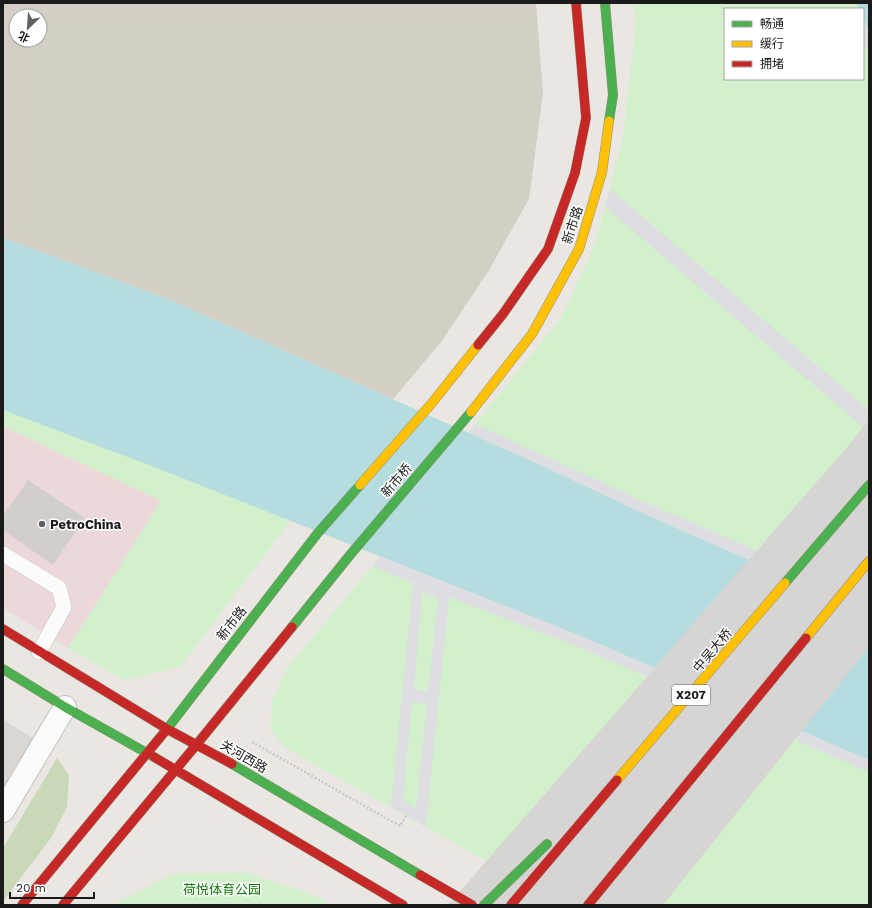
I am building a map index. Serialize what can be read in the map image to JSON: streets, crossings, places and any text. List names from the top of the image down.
{
  "streets": {
    "main road": [
      "新市路",
      "新市桥",
      "中吴大桥",
      "X207",
      "关河西路"
    ]
  },
  "crossings": [
    ["新市路", "新市桥"],
    ["新市路", "关河西路"],
    ["新市桥", "关河西路"]
  ],
  "parks": ["荷悦体育公园"],
  "places": ["PetroChina"],
  "legend": ["畅通", "缓行", "拥堵"],
  "scale_bar": "20 m",
  "north": "bottom left"
}
